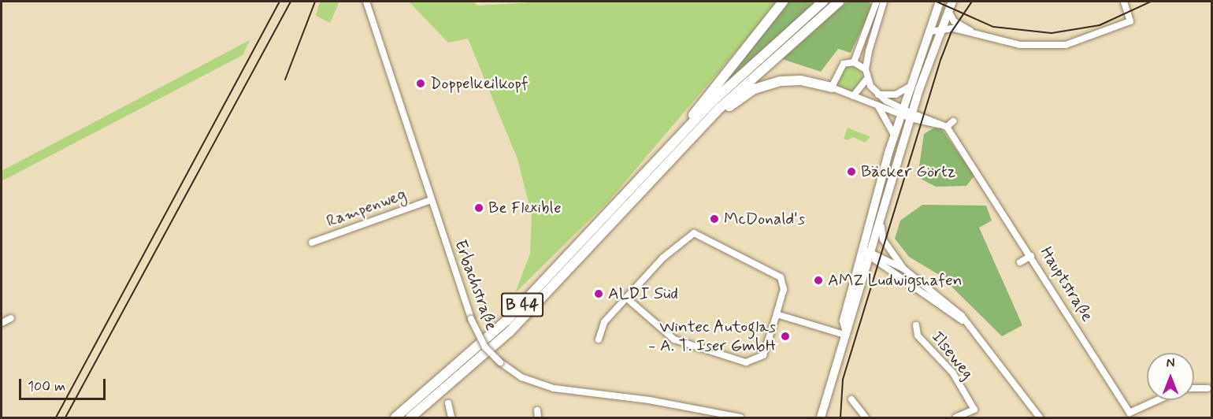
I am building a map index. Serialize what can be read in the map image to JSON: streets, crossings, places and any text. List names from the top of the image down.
{
  "streets": {
    "highway": ["B 44"],
    "street": [
      "Rampenweg",
      "Hauptstraße",
      "Erbachstraße",
      "Ilseweg"
    ]
  },
  "crossings": [
    ["Rampenweg", "Erbachstraße"]
  ],
  "places": [
    "Doppelkeilkopf",
    "Bäcker Görtz",
    "Be Flexible",
    "McDonald's",
    "AMZ Ludwigshafen",
    "ALDI Süd",
    "Wintec Autoglas - A. T. Iser GmbH"
  ],
  "scale_bar": "100 m",
  "north": "top"
}
